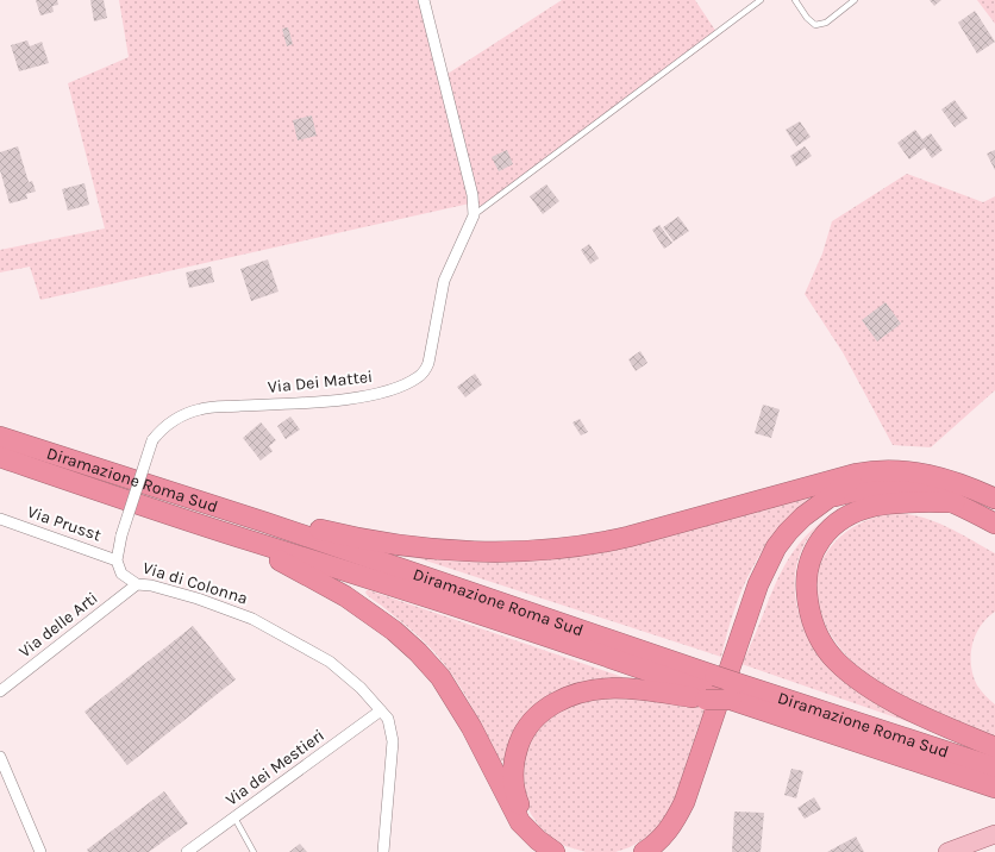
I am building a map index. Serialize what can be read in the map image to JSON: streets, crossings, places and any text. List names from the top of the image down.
{
  "streets": {
    "highway": ["Diramazione Roma Sud"],
    "street": [
      "Via Dei Mattei",
      "Via Prusst",
      "Via di Colonna",
      "Via delle Arti",
      "Via dei Mestieri"
    ]
  },
  "crossings": [
    ["Via Dei Mattei", "Via Prusst"],
    ["Via Dei Mattei", "Via di Colonna"],
    ["Via Prusst", "Via di Colonna"],
    ["Via di Colonna", "Via delle Arti"],
    ["Via di Colonna", "Via dei Mestieri"]
  ]
}
